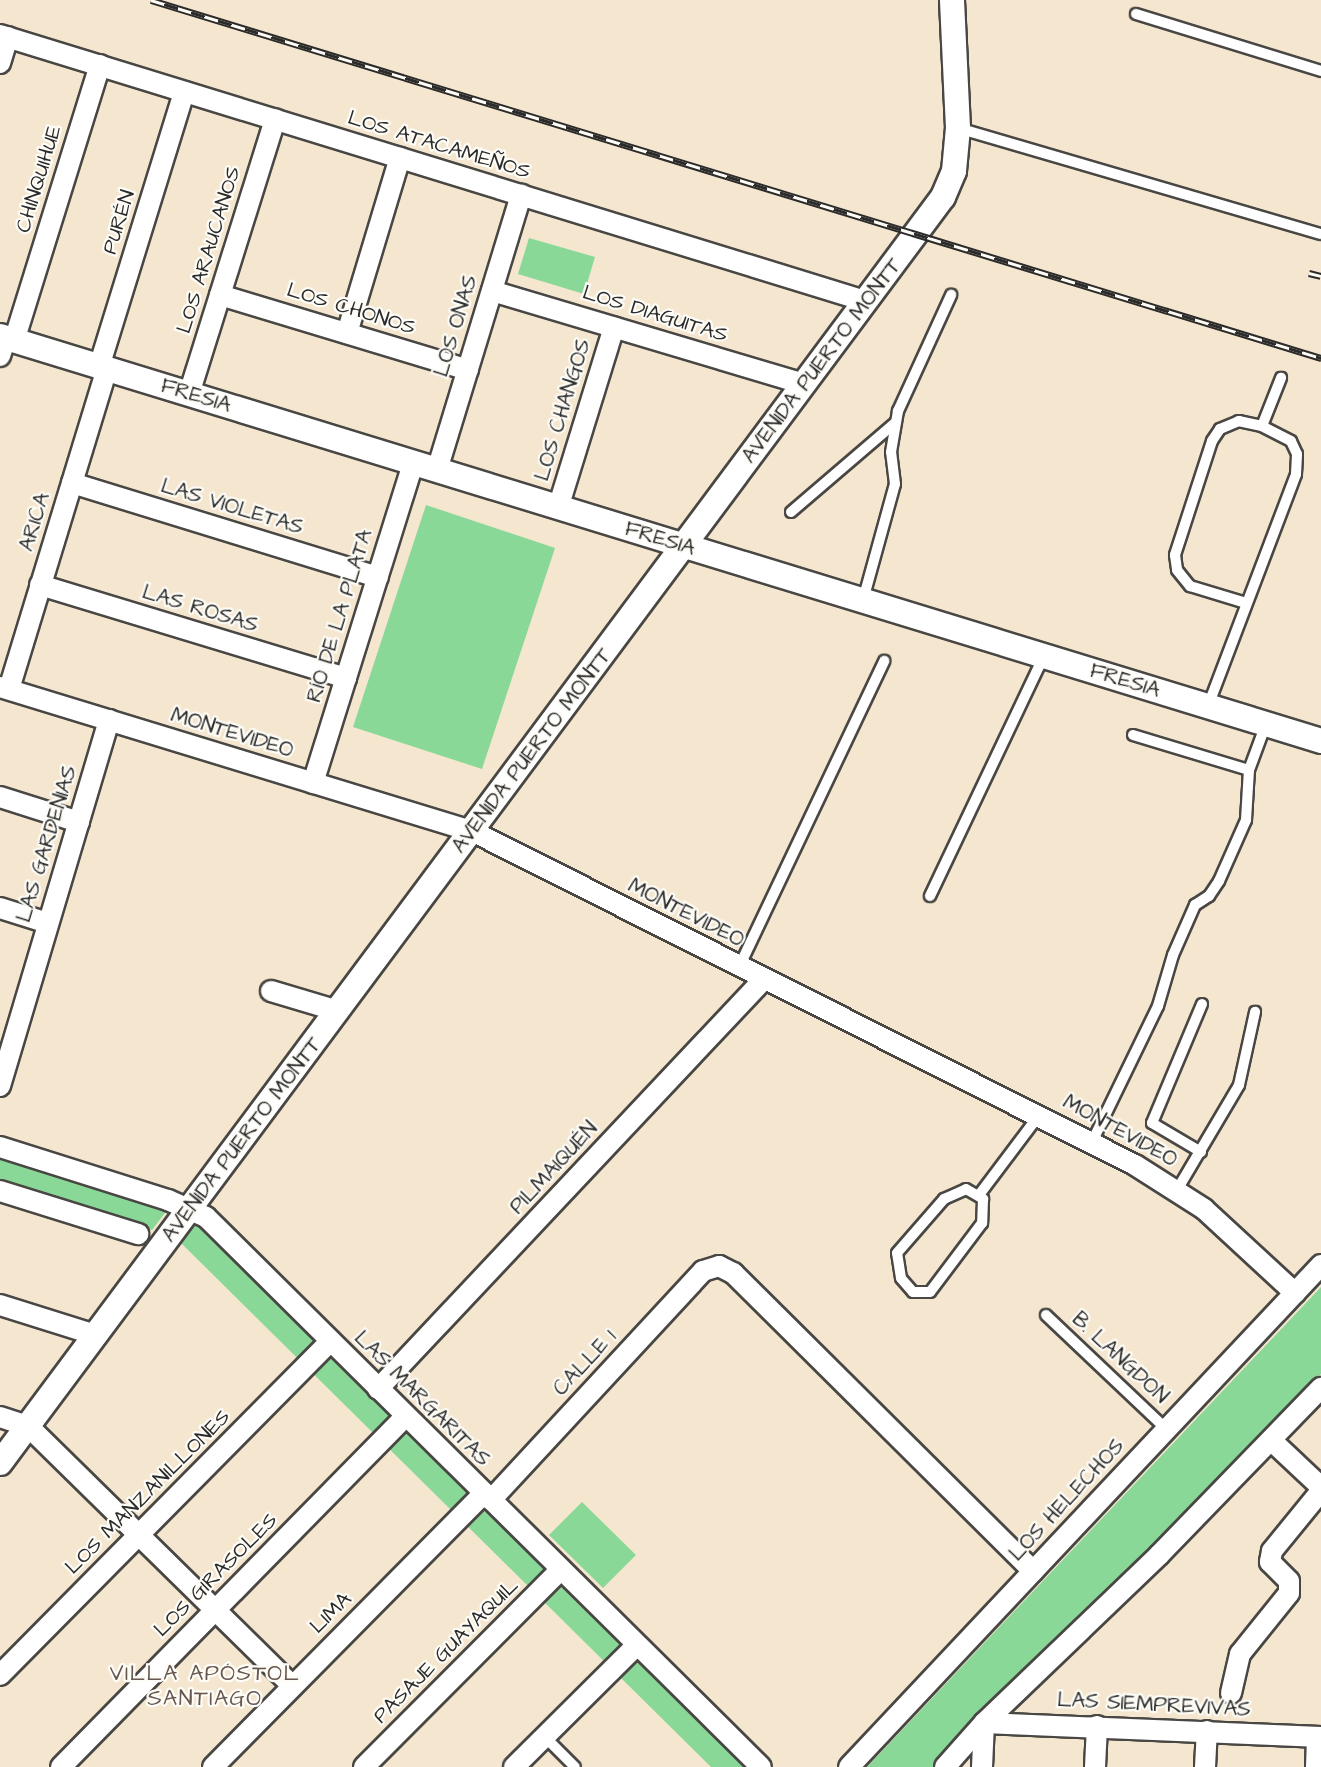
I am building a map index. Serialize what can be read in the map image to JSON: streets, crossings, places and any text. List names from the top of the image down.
{
  "streets": {
    "street": [
      "LOS ATACAMEÑOS",
      "CHINQUIHUE",
      "PURÉN",
      "LOS ARAUCANOS",
      "LOS CHONOS",
      "LOS DIAGUITAS",
      "LOS ONAS",
      "AVENIDA PUERTO MONTT",
      "FRESIA",
      "LOS CHANGOS",
      "LAS VIOLETAS",
      "ARICA",
      "LAS ROSAS",
      "RÍO DE LA PLATA",
      "MONTEVIDEO",
      "LAS GARDENIAS",
      "PILMAIQUÉN",
      "CALLE 1",
      "LAS MARGARITAS",
      "LOS MANZANILLONES",
      "LOS HELECHOS",
      "LOS GIRASOLES",
      "LIMA",
      "PASAJE GUAYAQUIL",
      "LAS SIEMPREVIVAS"
    ],
    "lane": ["B. LANGDON"]
  },
  "crossings": [
    ["LOS ATACAMEÑOS", "CHINQUIHUE"],
    ["LOS ATACAMEÑOS", "PURÉN"],
    ["LOS ATACAMEÑOS", "LOS ARAUCANOS"],
    ["LOS ATACAMEÑOS", "LOS ONAS"],
    ["LOS ATACAMEÑOS", "AVENIDA PUERTO MONTT"],
    ["CHINQUIHUE", "FRESIA"],
    ["PURÉN", "FRESIA"],
    ["PURÉN", "ARICA"],
    ["LOS ARAUCANOS", "LOS CHONOS"],
    ["LOS ARAUCANOS", "FRESIA"],
    ["LOS CHONOS", "LOS ONAS"],
    ["LOS DIAGUITAS", "LOS ONAS"],
    ["LOS DIAGUITAS", "AVENIDA PUERTO MONTT"],
    ["LOS DIAGUITAS", "LOS CHANGOS"],
    ["LOS ONAS", "FRESIA"],
    ["AVENIDA PUERTO MONTT", "FRESIA"],
    ["AVENIDA PUERTO MONTT", "MONTEVIDEO"],
    ["AVENIDA PUERTO MONTT", "LAS MARGARITAS"],
    ["FRESIA", "LOS CHANGOS"],
    ["FRESIA", "ARICA"],
    ["FRESIA", "RÍO DE LA PLATA"],
    ["LAS VIOLETAS", "ARICA"],
    ["LAS VIOLETAS", "RÍO DE LA PLATA"],
    ["ARICA", "LAS ROSAS"],
    ["ARICA", "MONTEVIDEO"],
    ["LAS ROSAS", "RÍO DE LA PLATA"],
    ["RÍO DE LA PLATA", "MONTEVIDEO"],
    ["MONTEVIDEO", "LAS GARDENIAS"],
    ["MONTEVIDEO", "PILMAIQUÉN"],
    ["MONTEVIDEO", "LOS HELECHOS"],
    ["PILMAIQUÉN", "LAS MARGARITAS"],
    ["B. LANGDON", "LOS HELECHOS"],
    ["CALLE 1", "LAS MARGARITAS"],
    ["CALLE 1", "LOS HELECHOS"],
    ["CALLE 1", "LIMA"],
    ["LAS MARGARITAS", "LOS MANZANILLONES"],
    ["LAS MARGARITAS", "LOS GIRASOLES"],
    ["LAS MARGARITAS", "LIMA"],
    ["LAS MARGARITAS", "PASAJE GUAYAQUIL"]
  ],
  "districts": ["VILLA APÓSTOL SANTIAGO"]
}
